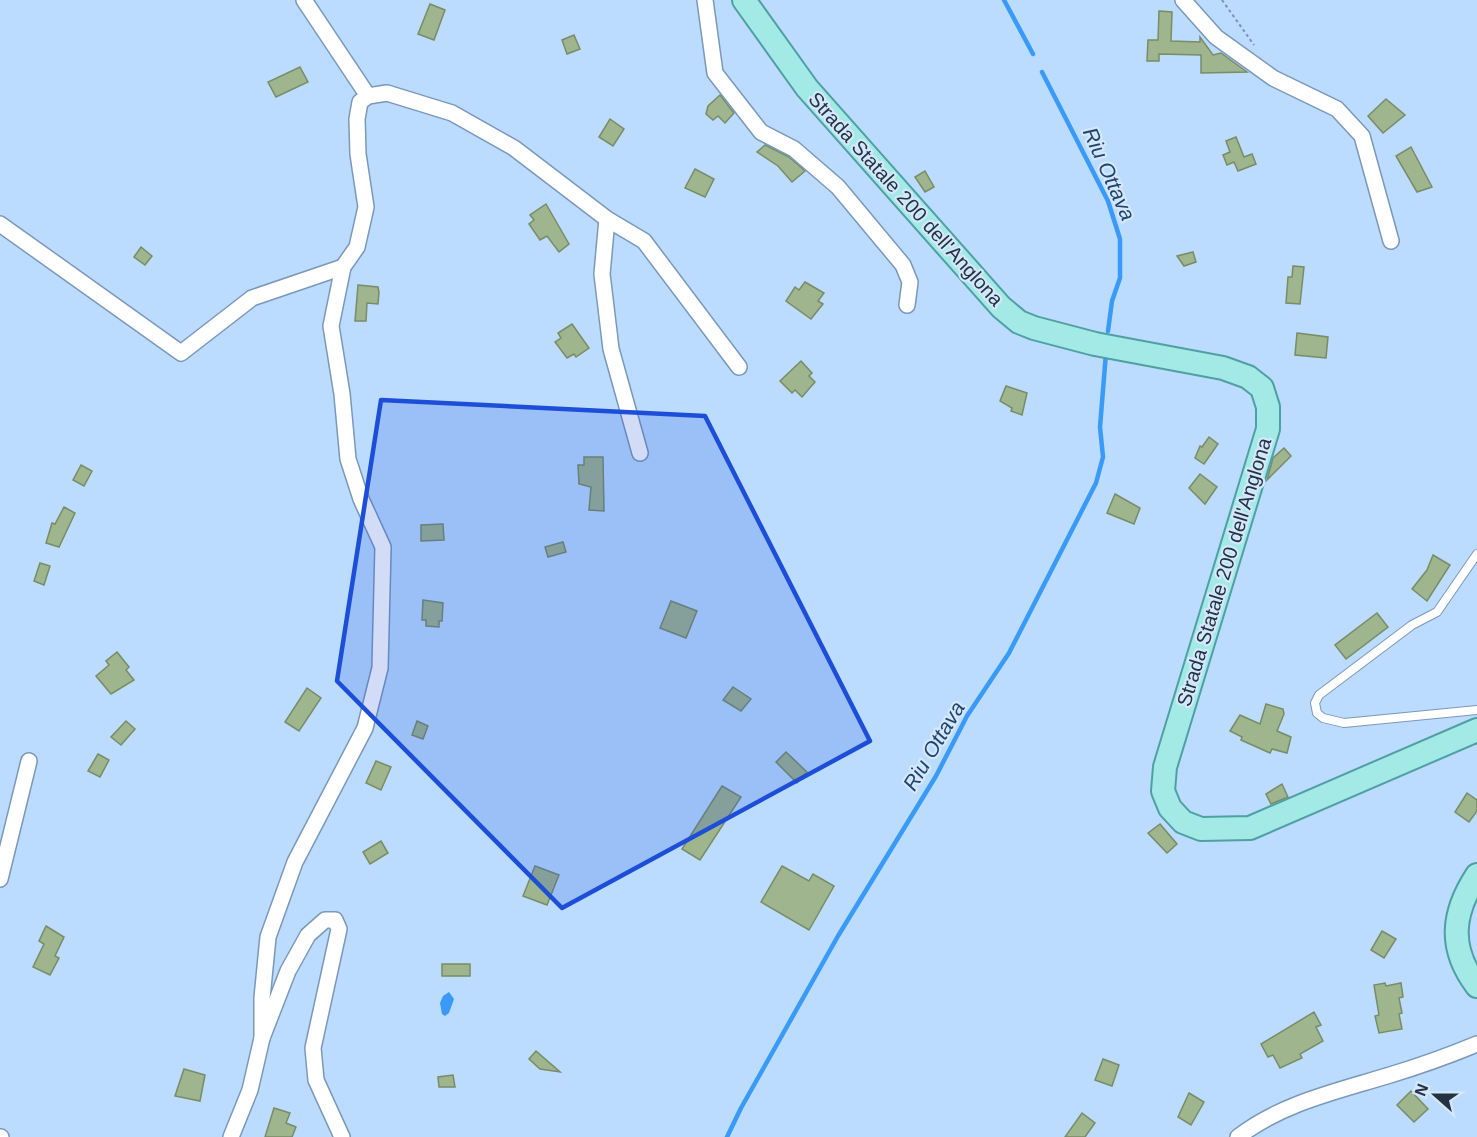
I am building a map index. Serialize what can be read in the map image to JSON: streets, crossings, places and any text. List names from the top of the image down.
{
  "streets": {
    "main road": ["Strada Statale 200 dell'Anglona"]
  },
  "water": ["Riu Ottava"],
  "north": "left"
}
